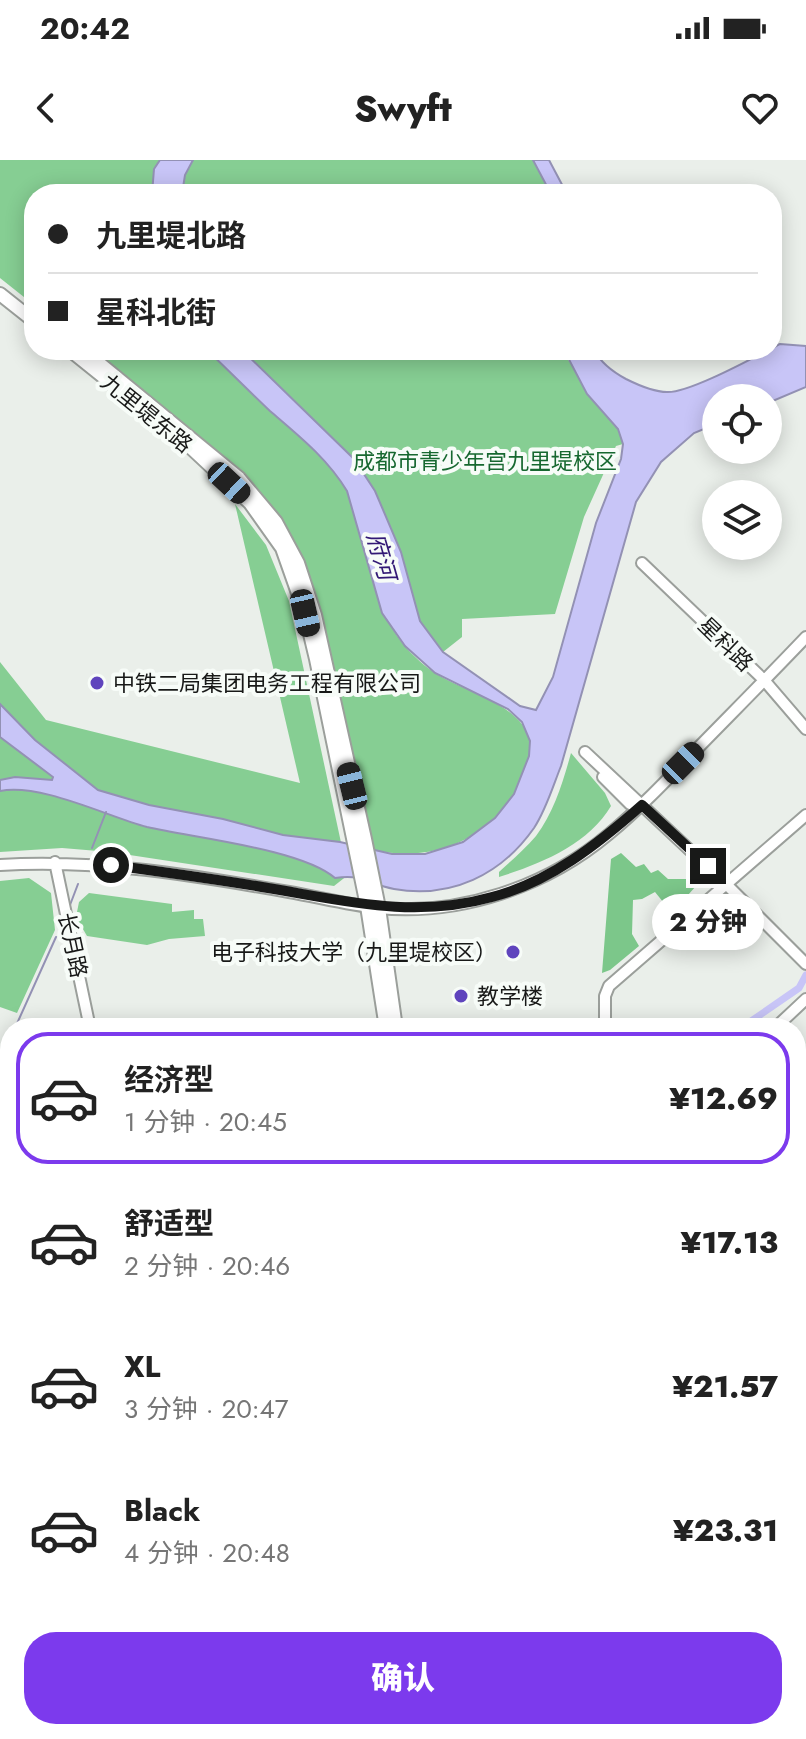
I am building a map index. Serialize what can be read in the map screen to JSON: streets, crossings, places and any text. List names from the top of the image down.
{
  "streets": {
    "main road": ["九里堤东路"],
    "street": ["星科路", "长月路"]
  },
  "water": ["府河"],
  "parks": ["成都市青少年宫九里堤校区"],
  "places": ["中铁二局集团电务工程有限公司", "电子科技大学（九里堤校区）", "教学楼"],
  "page": {
    "status": "20:42",
    "header": "Swyft",
    "banner": ["九里堤北路", "星科北街"],
    "bubble": "2 分钟",
    "list": [
      {
        "name": "经济型",
        "note": "1 分钟 · 20:45",
        "value": "¥12.69"
      },
      {
        "name": "舒适型",
        "note": "2 分钟 · 20:46",
        "value": "¥17.13"
      },
      {
        "name": "XL",
        "note": "3 分钟 · 20:47",
        "value": "¥21.57"
      },
      {
        "name": "Black",
        "note": "4 分钟 · 20:48",
        "value": "¥23.31"
      }
    ],
    "buttons": "确认"
  }
}
